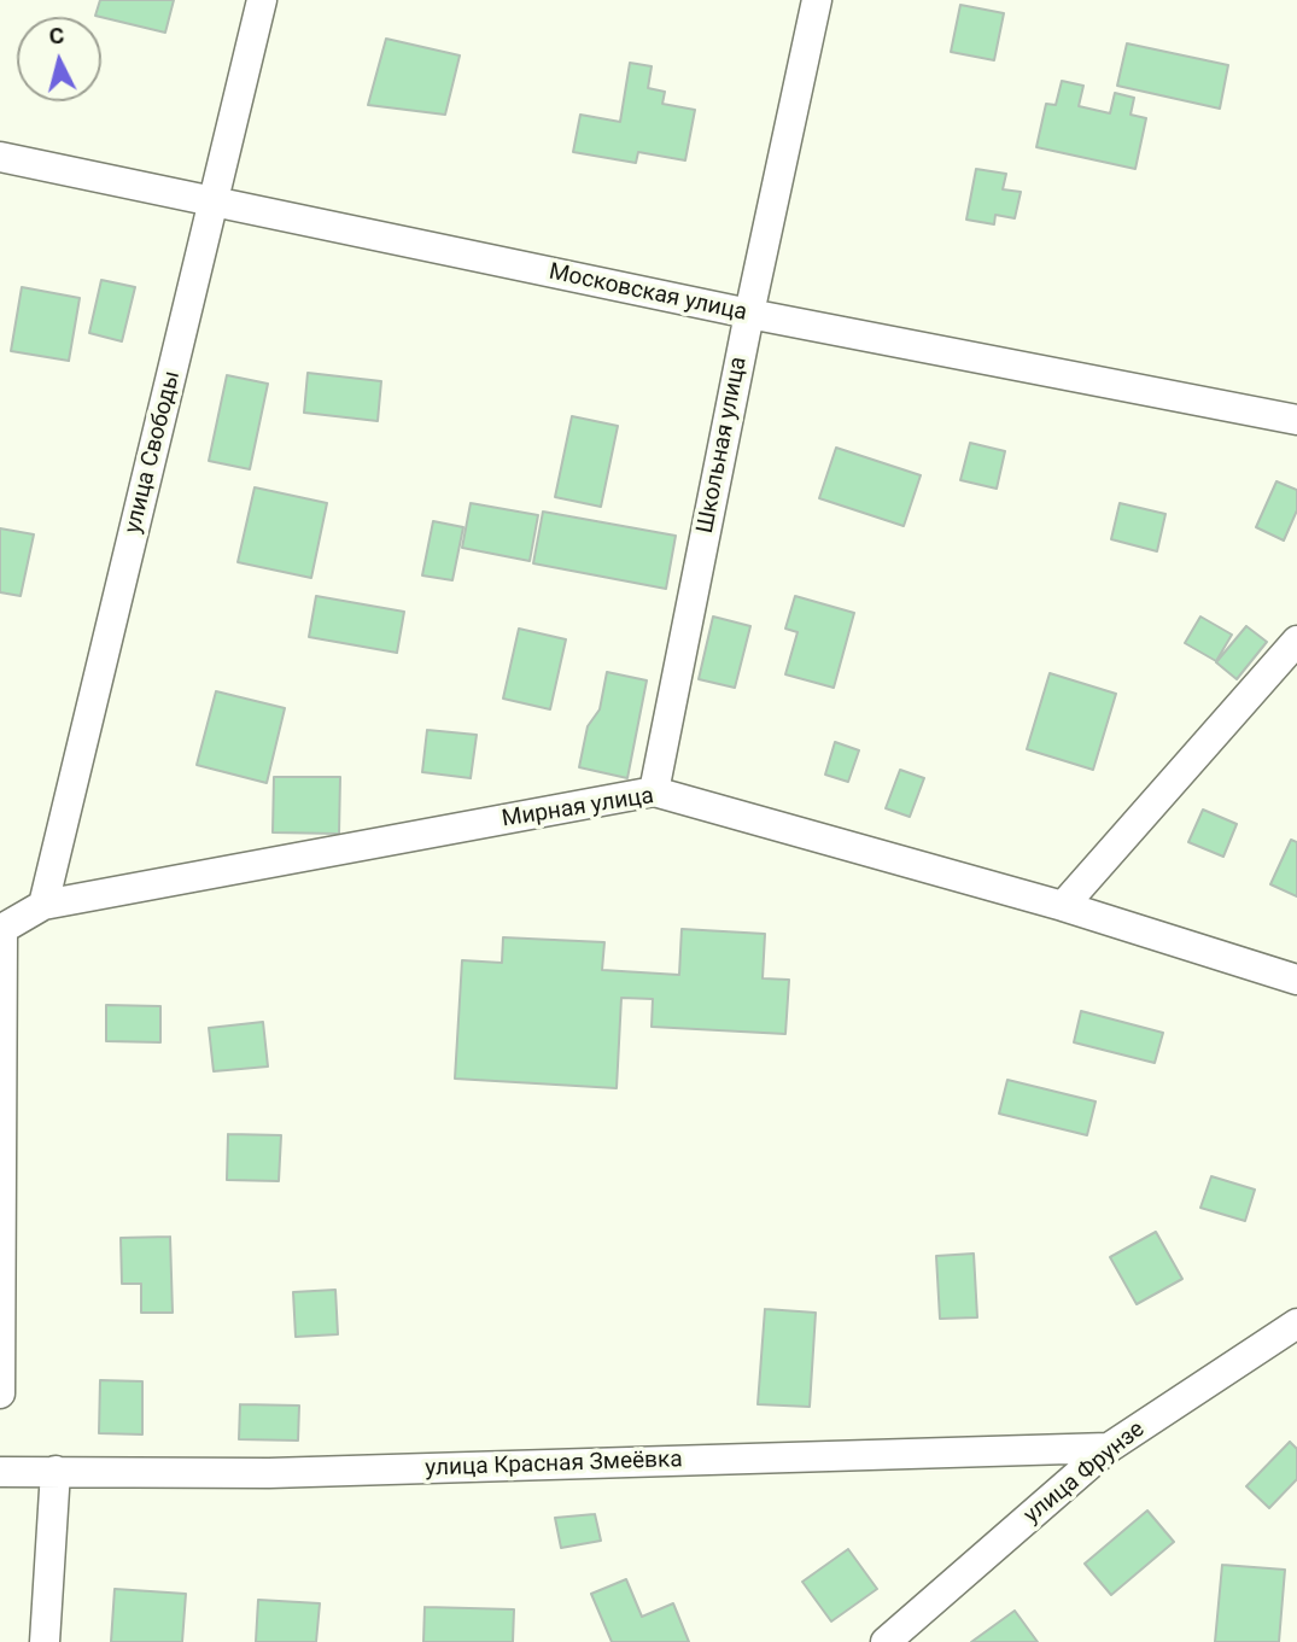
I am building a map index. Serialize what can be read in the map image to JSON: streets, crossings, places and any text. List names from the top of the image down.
{
  "streets": {
    "street": [
      "Московская улица",
      "Школьная улица",
      "улица Свободы",
      "Мирная улица",
      "улица Красная Змеёвка",
      "улица Фрунзе"
    ]
  },
  "crossings": [
    ["Московская улица", "Школьная улица"],
    ["Московская улица", "улица Свободы"],
    ["Школьная улица", "Мирная улица"],
    ["улица Свободы", "Мирная улица"],
    ["улица Красная Змеёвка", "улица Фрунзе"]
  ],
  "north": "top"
}
